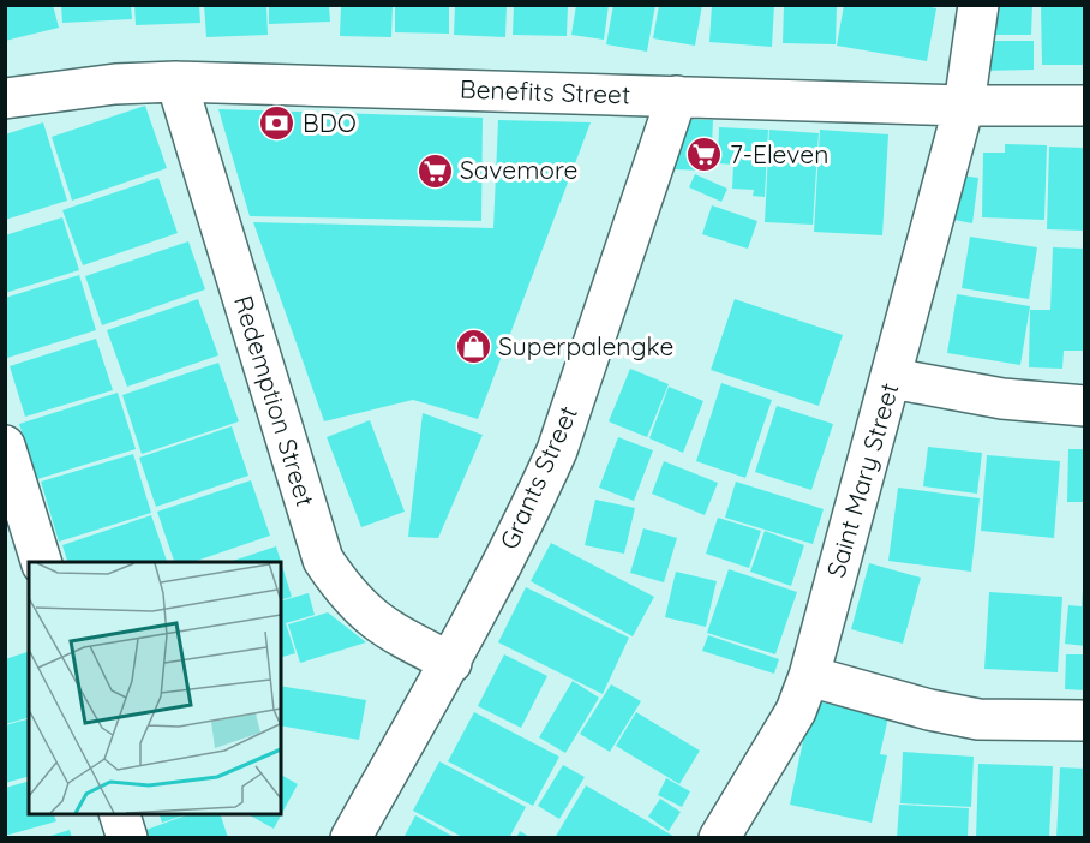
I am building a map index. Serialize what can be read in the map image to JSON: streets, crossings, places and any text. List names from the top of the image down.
{
  "streets": {
    "street": [
      "Benefits Street",
      "Redemption Street",
      "Grants Street",
      "Saint Mary Street"
    ]
  },
  "crossings": [
    ["Benefits Street", "Redemption Street"],
    ["Benefits Street", "Grants Street"],
    ["Benefits Street", "Saint Mary Street"],
    ["Redemption Street", "Grants Street"]
  ],
  "places": {
    "bank": ["BDO"],
    "supermarket": ["7-Eleven", "Savemore"],
    "shop": ["Superpalengke"]
  }
}
